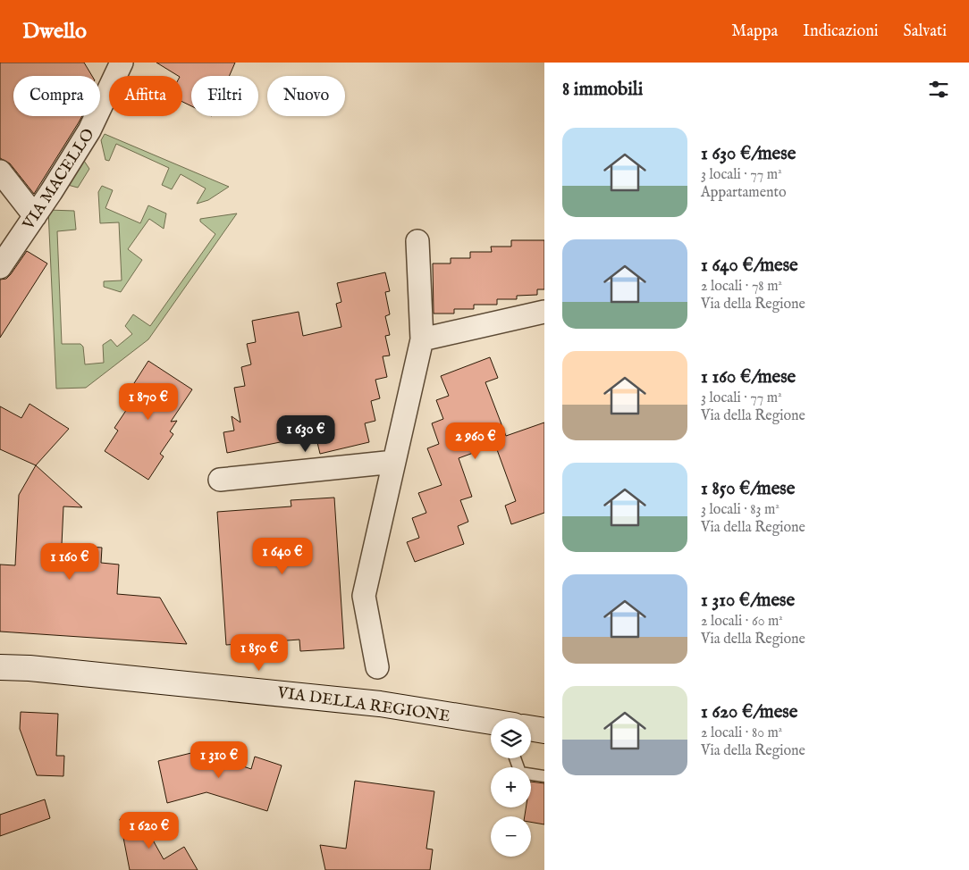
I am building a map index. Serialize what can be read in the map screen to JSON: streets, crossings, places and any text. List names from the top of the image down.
{
  "streets": {
    "main road": ["VIA DELLA REGIONE"],
    "street": ["VIA MACELLO"]
  },
  "page": {
    "header": "Dwello",
    "nav": ["Mappa", "Indicazioni", "Salvati"],
    "heading": "8 immobili",
    "chip": [
      "Compra",
      "Affitta",
      "Filtri",
      "Nuovo"
    ],
    "list": [
      {
        "name": "1 630 €/mese",
        "note": "3 locali · 77 m² · Appartamento"
      },
      {
        "name": "1 640 €/mese",
        "note": "2 locali · 78 m² · Via della Regione"
      },
      {
        "name": "1 160 €/mese",
        "note": "3 locali · 77 m² · Via della Regione"
      },
      {
        "name": "1 850 €/mese",
        "note": "3 locali · 83 m² · Via della Regione"
      },
      {
        "name": "1 310 €/mese",
        "note": "2 locali · 60 m² · Via della Regione"
      },
      {
        "name": "1 620 €/mese",
        "note": "2 locali · 80 m² · Via della Regione"
      }
    ],
    "price": [
      "1 870 €",
      "1 630 €",
      "2 960 €",
      "1 640 €",
      "1 160 €",
      "1 850 €",
      "1 310 €",
      "1 620 €"
    ],
    "map_buttons": ["+", "−"]
  }
}
